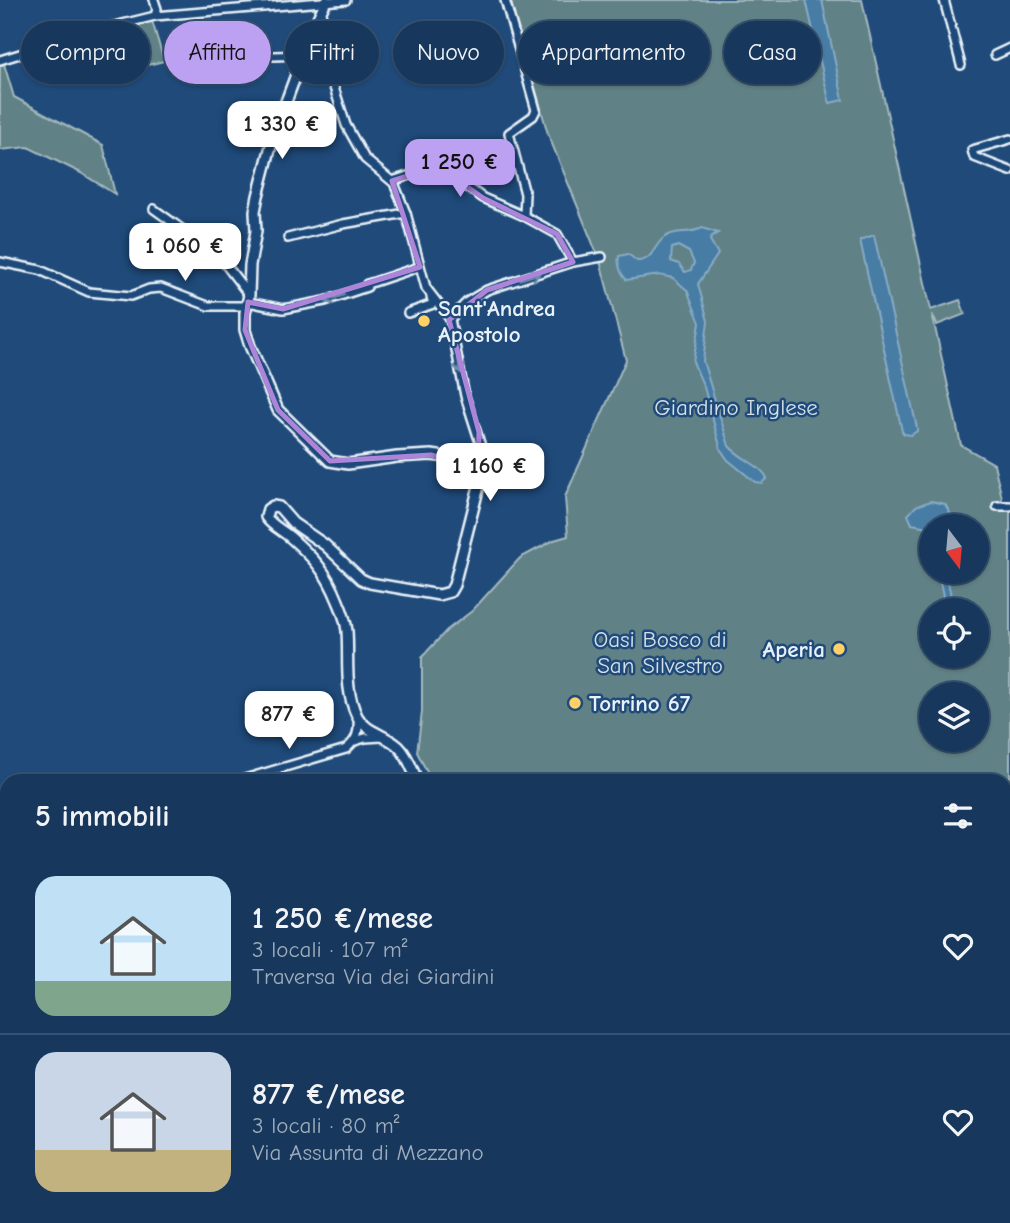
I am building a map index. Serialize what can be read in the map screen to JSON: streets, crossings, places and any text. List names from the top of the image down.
{
  "parks": ["Giardino Inglese", "Oasi Bosco di San Silvestro"],
  "places": ["Sant'Andrea Apostolo", "Aperia", "Torrino 67"],
  "north": "bottom",
  "page": {
    "chip": [
      "Compra",
      "Affitta",
      "Filtri",
      "Nuovo",
      "Appartamento",
      "Casa"
    ],
    "price": [
      "1 330 €",
      "1 250 €",
      "1 060 €",
      "1 160 €",
      "877 €"
    ],
    "heading": "5 immobili",
    "list": [
      {
        "name": "1 250 €/mese",
        "note": "3 locali · 107 m² · Traversa Via dei Giardini"
      },
      {
        "name": "877 €/mese",
        "note": "3 locali · 80 m² · Via Assunta di Mezzano"
      }
    ]
  }
}
